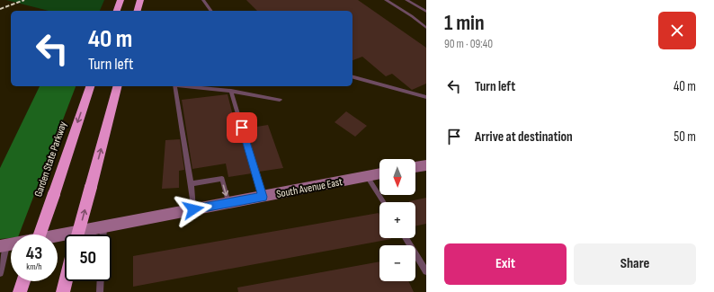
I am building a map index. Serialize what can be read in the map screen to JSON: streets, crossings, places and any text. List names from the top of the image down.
{
  "streets": {
    "highway": ["Garden State Parkway"],
    "main road": ["South Avenue East"]
  },
  "north": "bottom",
  "page": {
    "heading": ["1 min", "90 m · 09:40"],
    "turn": ["40 m", "Turn left"],
    "list": [
      {
        "name": "Turn left",
        "value": "40 m"
      },
      {
        "name": "Arrive at destination",
        "value": "50 m"
      }
    ],
    "map_buttons": ["+", "−"],
    "speed": "43 km/h",
    "limit": "50",
    "buttons": ["Exit", "Share"]
  }
}
